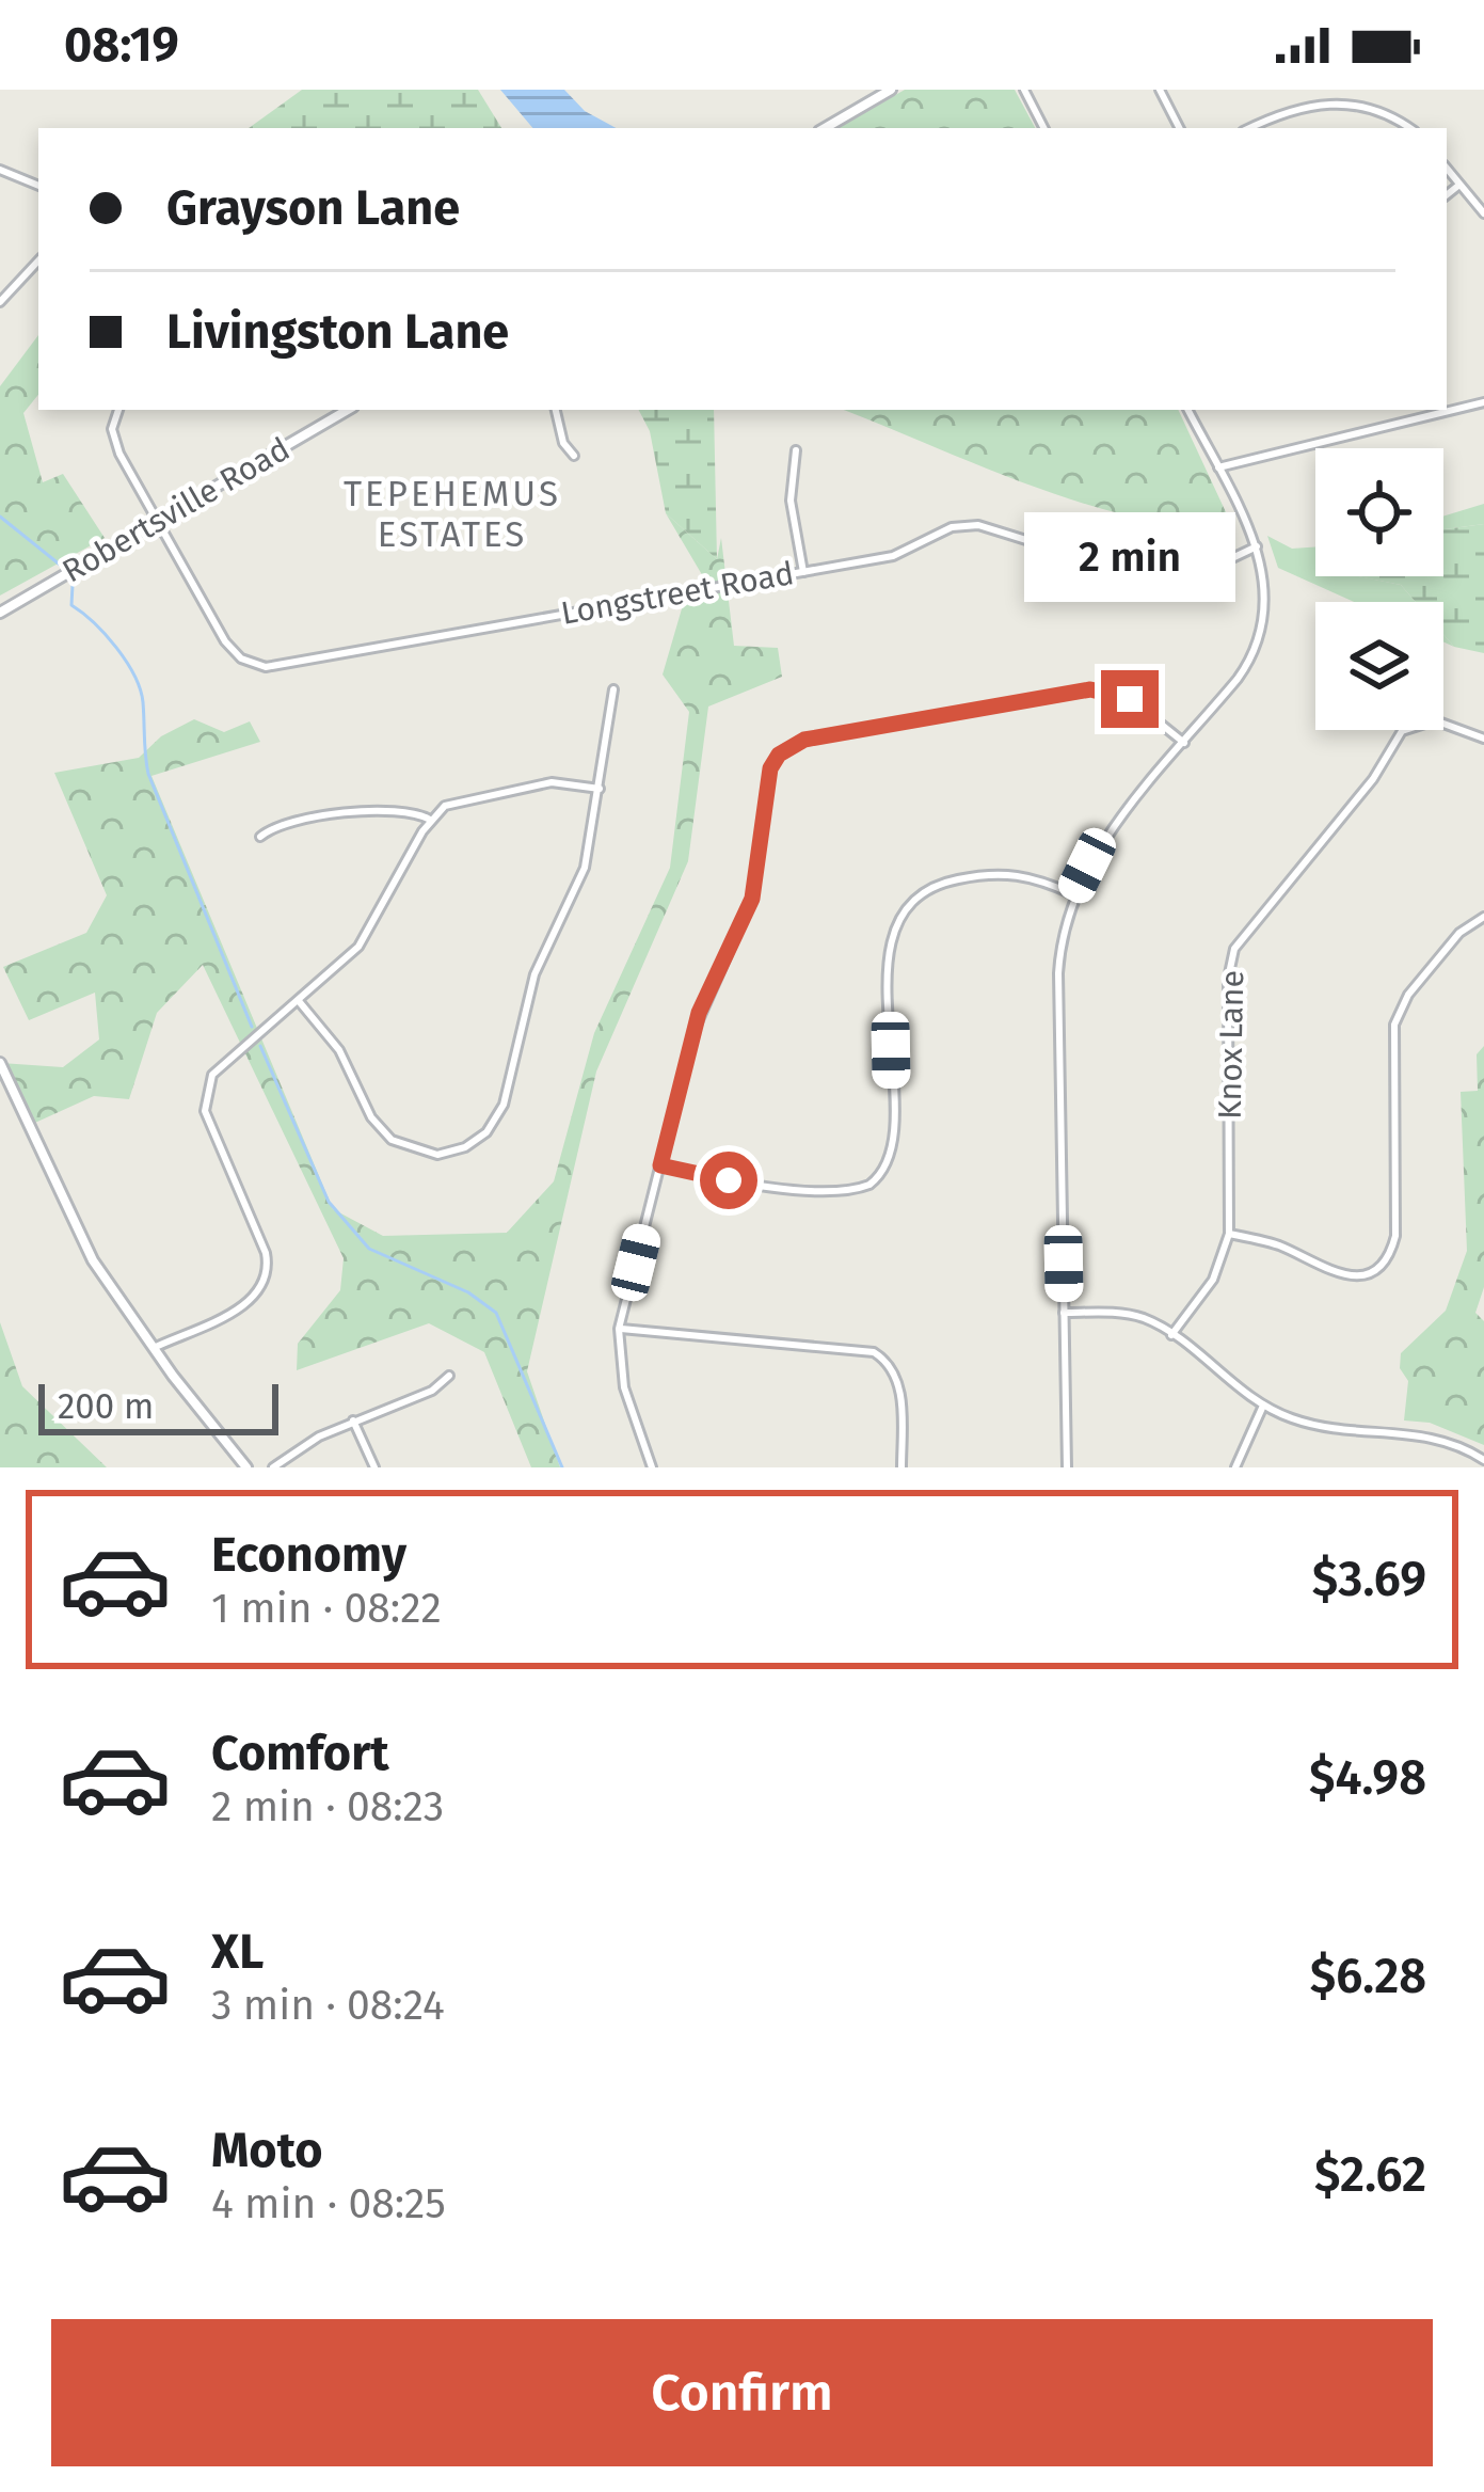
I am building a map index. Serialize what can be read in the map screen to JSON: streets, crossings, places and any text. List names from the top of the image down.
{
  "streets": {
    "street": ["Robertsville Road", "Longstreet Road", "Knox Lane"]
  },
  "crossings": [
    ["Robertsville Road", "Longstreet Road"]
  ],
  "districts": ["TEPEHEMUS ESTATES"],
  "scale_bar": "200 m",
  "page": {
    "status": "08:19",
    "banner": ["Grayson Lane", "Livingston Lane"],
    "bubble": "2 min",
    "scale": "200 m",
    "list": [
      {
        "name": "Economy",
        "note": "1 min · 08:22",
        "value": "$3.69"
      },
      {
        "name": "Comfort",
        "note": "2 min · 08:23",
        "value": "$4.98"
      },
      {
        "name": "XL",
        "note": "3 min · 08:24",
        "value": "$6.28"
      },
      {
        "name": "Moto",
        "note": "4 min · 08:25",
        "value": "$2.62"
      }
    ],
    "buttons": "Confirm"
  }
}
